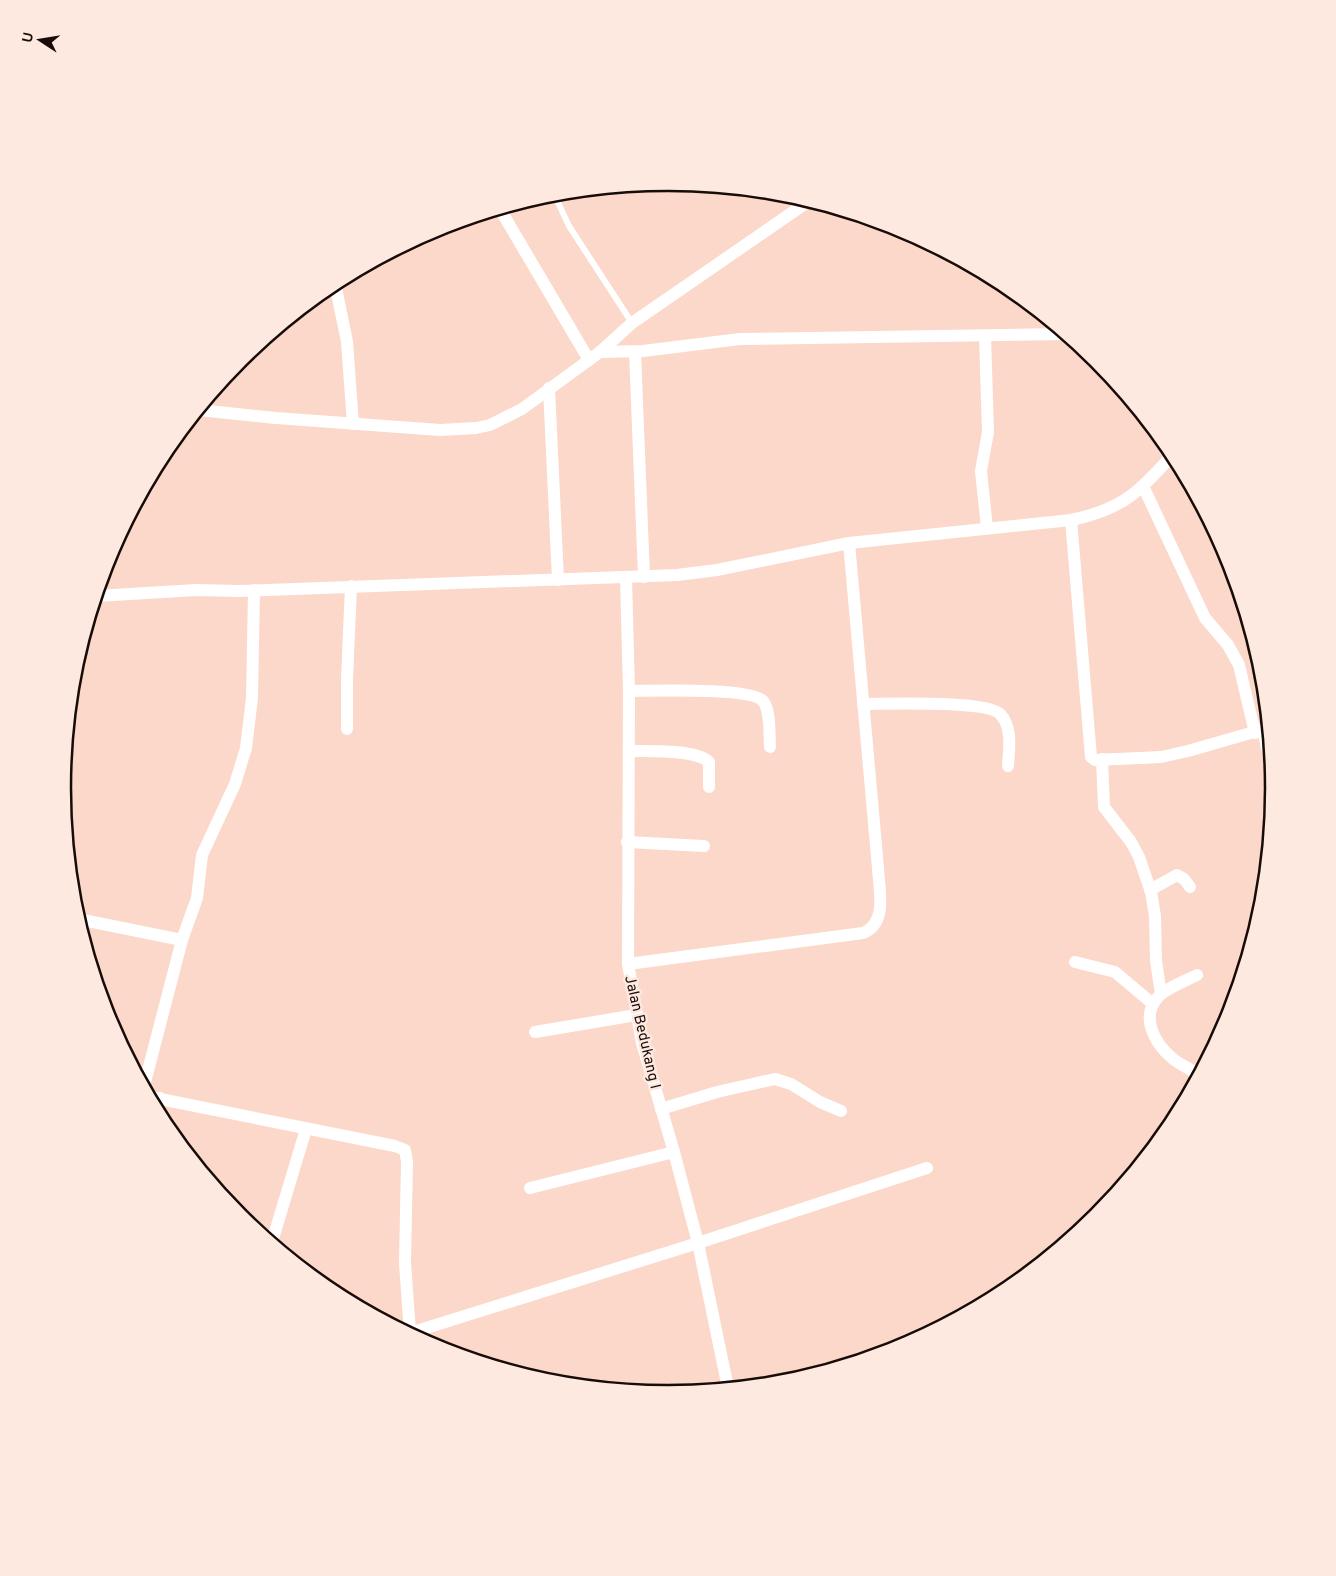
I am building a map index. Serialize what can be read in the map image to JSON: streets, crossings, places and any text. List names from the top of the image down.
{
  "streets": {
    "street": ["Jalan Bedukang I"]
  },
  "north": "left"
}
